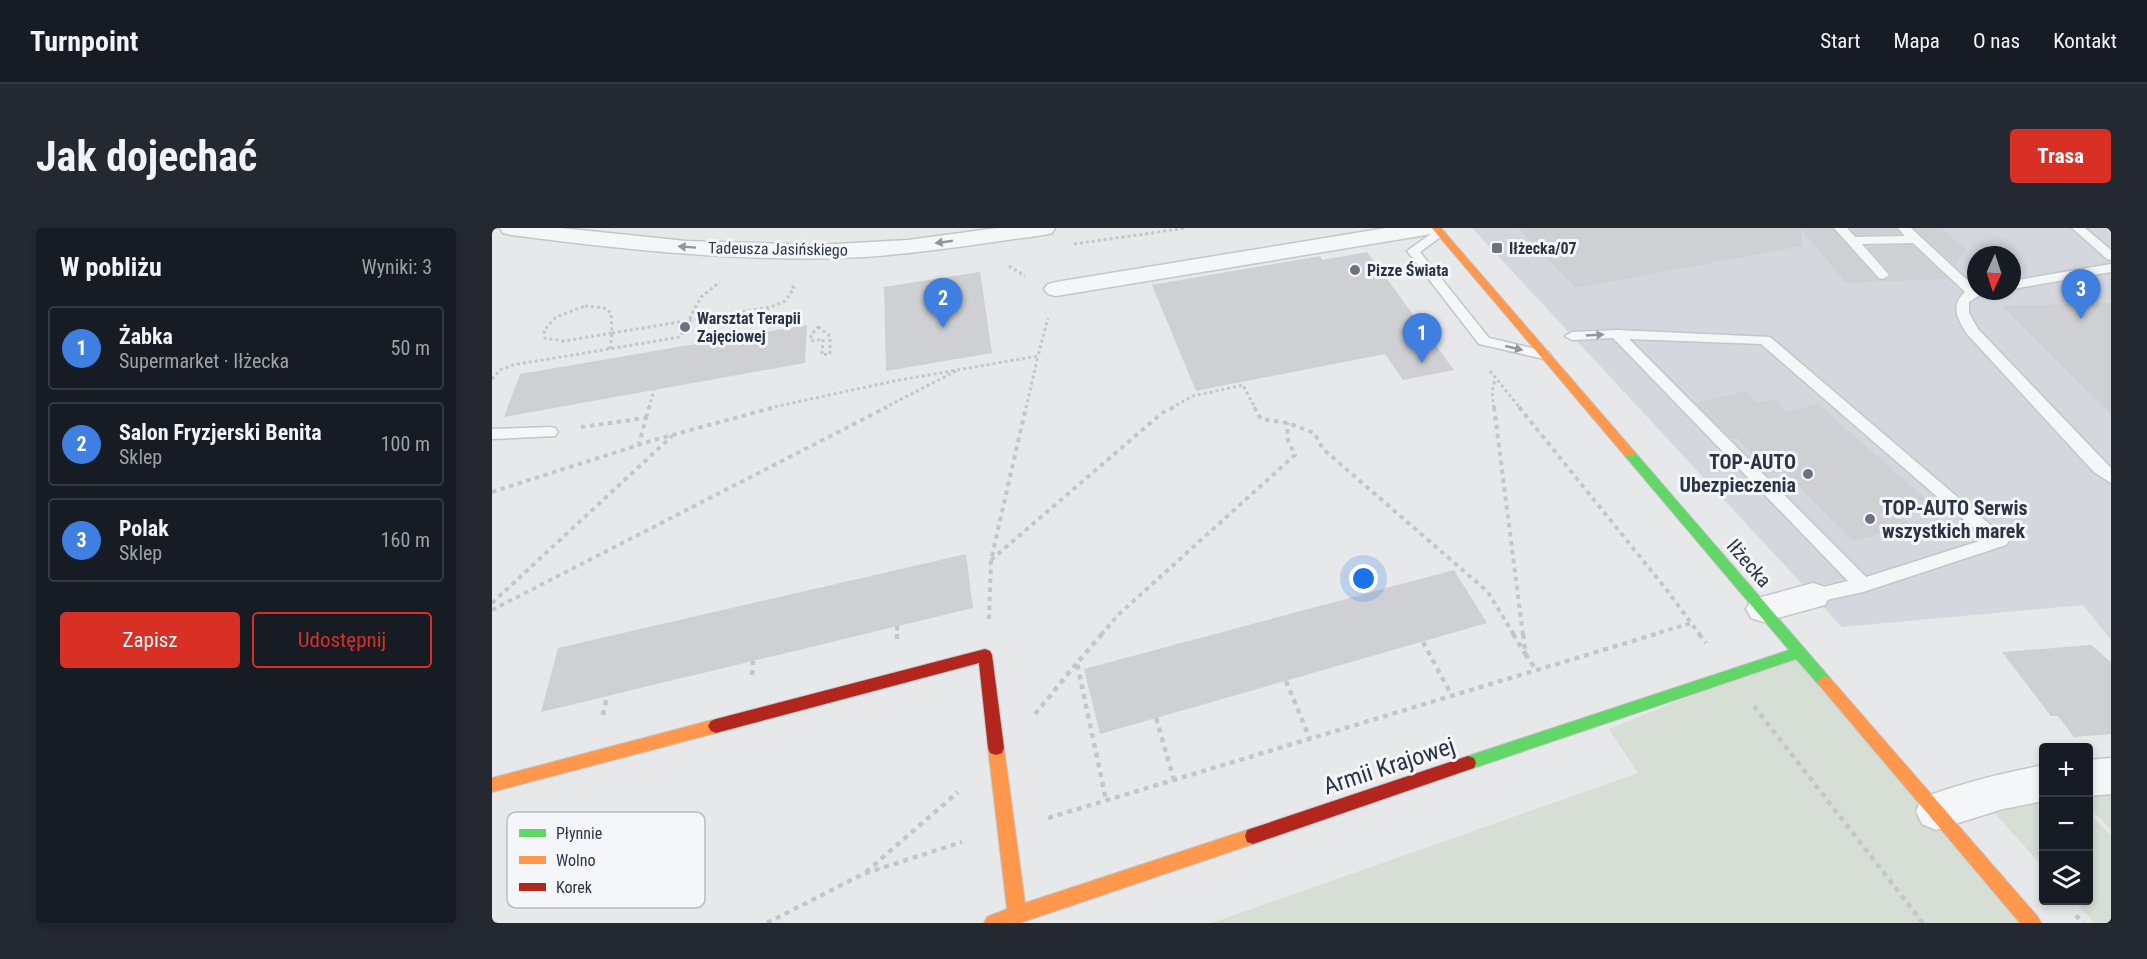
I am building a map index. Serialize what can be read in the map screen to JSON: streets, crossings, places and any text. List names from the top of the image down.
{
  "streets": {
    "street": ["Tadeusza Jasińskiego", "Iłżecka", "Armii Krajowej"]
  },
  "crossings": [
    ["Iłżecka", "Armii Krajowej"]
  ],
  "one_way": ["Tadeusza Jasińskiego"],
  "places": {
    "transit": ["Iłżecka/07"],
    "other": [
      "Pizze Świata",
      "Warsztat Terapii Zajęciowej",
      "TOP-AUTO Ubezpieczenia",
      "TOP-AUTO Serwis wszystkich marek"
    ]
  },
  "legend": ["Płynnie", "Wolno", "Korek"],
  "north": "bottom",
  "page": {
    "header": "Turnpoint",
    "nav": [
      "Start",
      "Mapa",
      "O nas",
      "Kontakt"
    ],
    "buttons": [
      "Trasa",
      ["Zapisz", "Udostępnij"]
    ],
    "title": "Jak dojechać",
    "heading": ["W pobliżu", "Wyniki: 3"],
    "pins": ["3", "2", "1"],
    "list": [
      {
        "mark": "1",
        "name": "Żabka",
        "note": "Supermarket · Iłżecka",
        "value": "50 m"
      },
      {
        "mark": "2",
        "name": "Salon Fryzjerski Benita",
        "note": "Sklep",
        "value": "100 m"
      },
      {
        "mark": "3",
        "name": "Polak",
        "note": "Sklep",
        "value": "160 m"
      }
    ],
    "map_buttons": ["+", "−"]
  }
}
